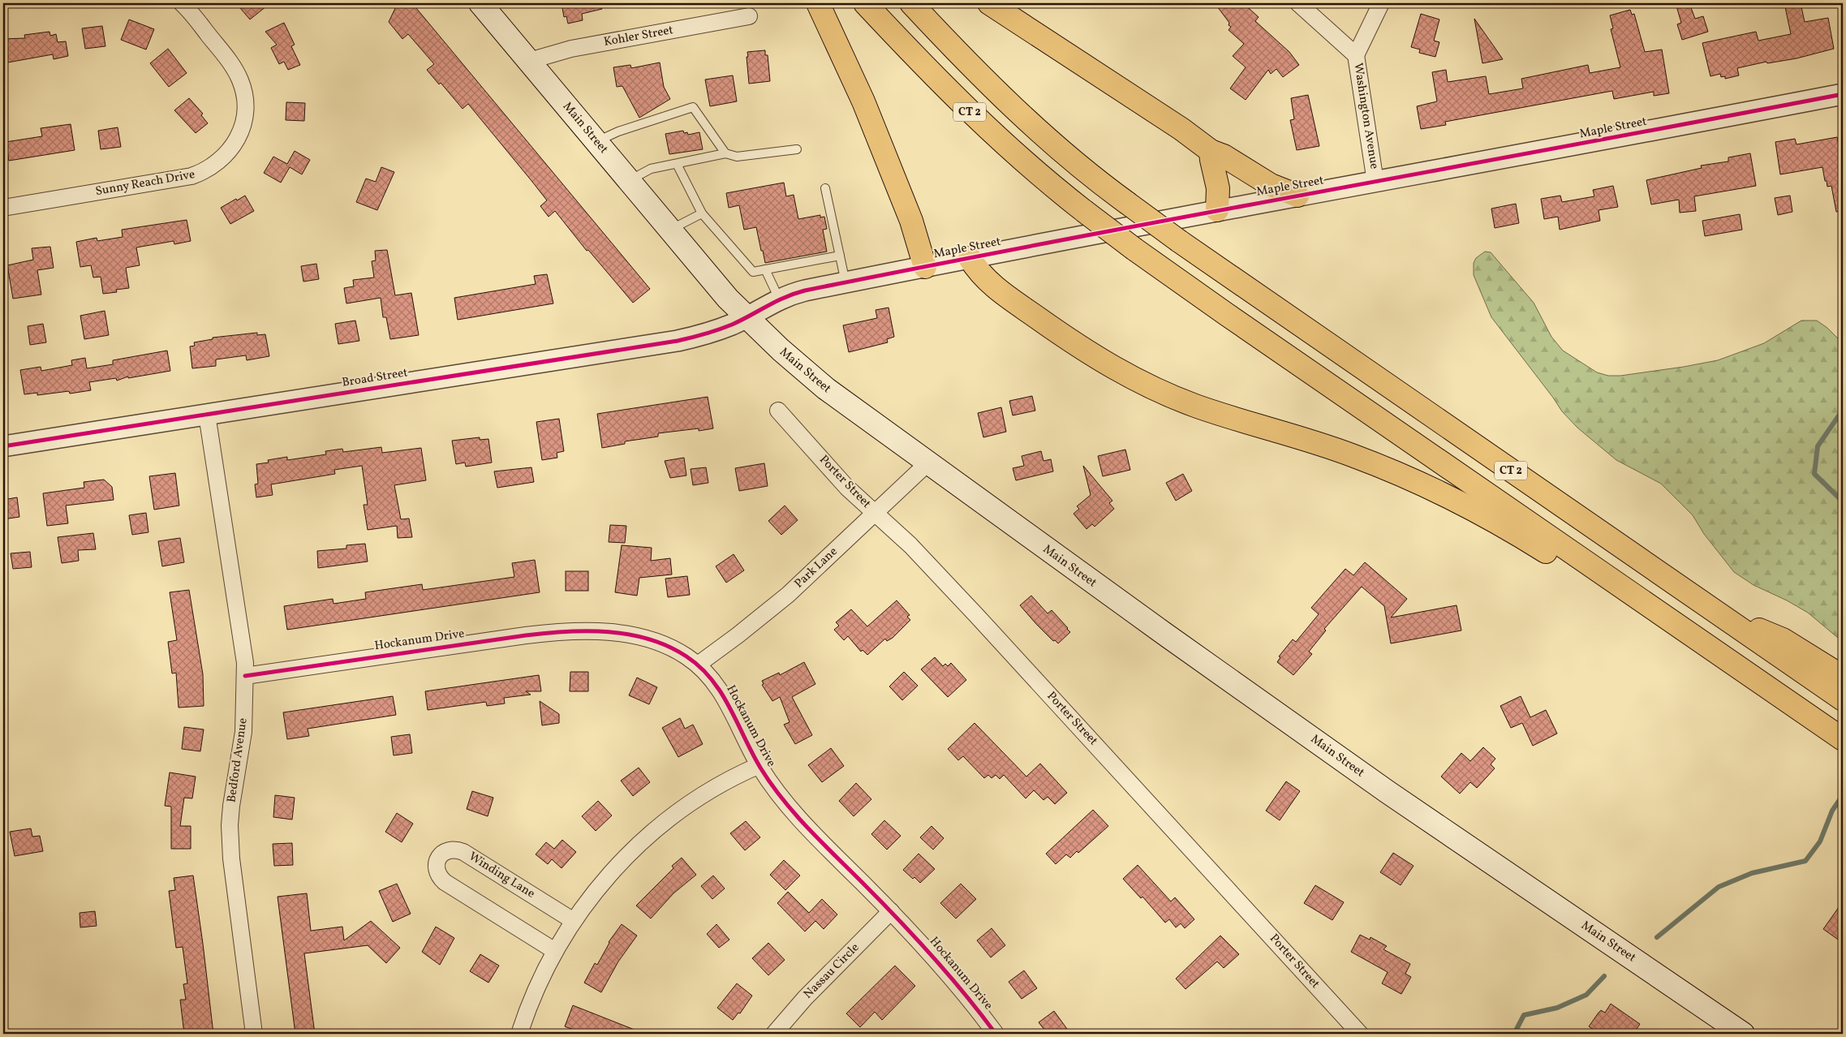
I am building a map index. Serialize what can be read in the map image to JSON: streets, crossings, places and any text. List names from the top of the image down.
{
  "streets": {
    "highway": ["CT 2"],
    "main road": ["Main Street"],
    "street": [
      "Kohler Street",
      "Washington Avenue",
      "Maple Street",
      "Sunny Reach Drive",
      "Broad Street",
      "Porter Street",
      "Park Lane",
      "Hockanum Drive",
      "Bedford Avenue",
      "Winding Lane",
      "Nassau Circle"
    ]
  },
  "crossings": [
    ["Kohler Street", "Main Street"],
    ["Washington Avenue", "Maple Street"],
    ["Main Street", "Maple Street"],
    ["Main Street", "Broad Street"],
    ["Main Street", "Park Lane"],
    ["Maple Street", "Broad Street"],
    ["Broad Street", "Bedford Avenue"],
    ["Porter Street", "Park Lane"],
    ["Park Lane", "Hockanum Drive"],
    ["Hockanum Drive", "Bedford Avenue"],
    ["Hockanum Drive", "Nassau Circle"]
  ]
}
